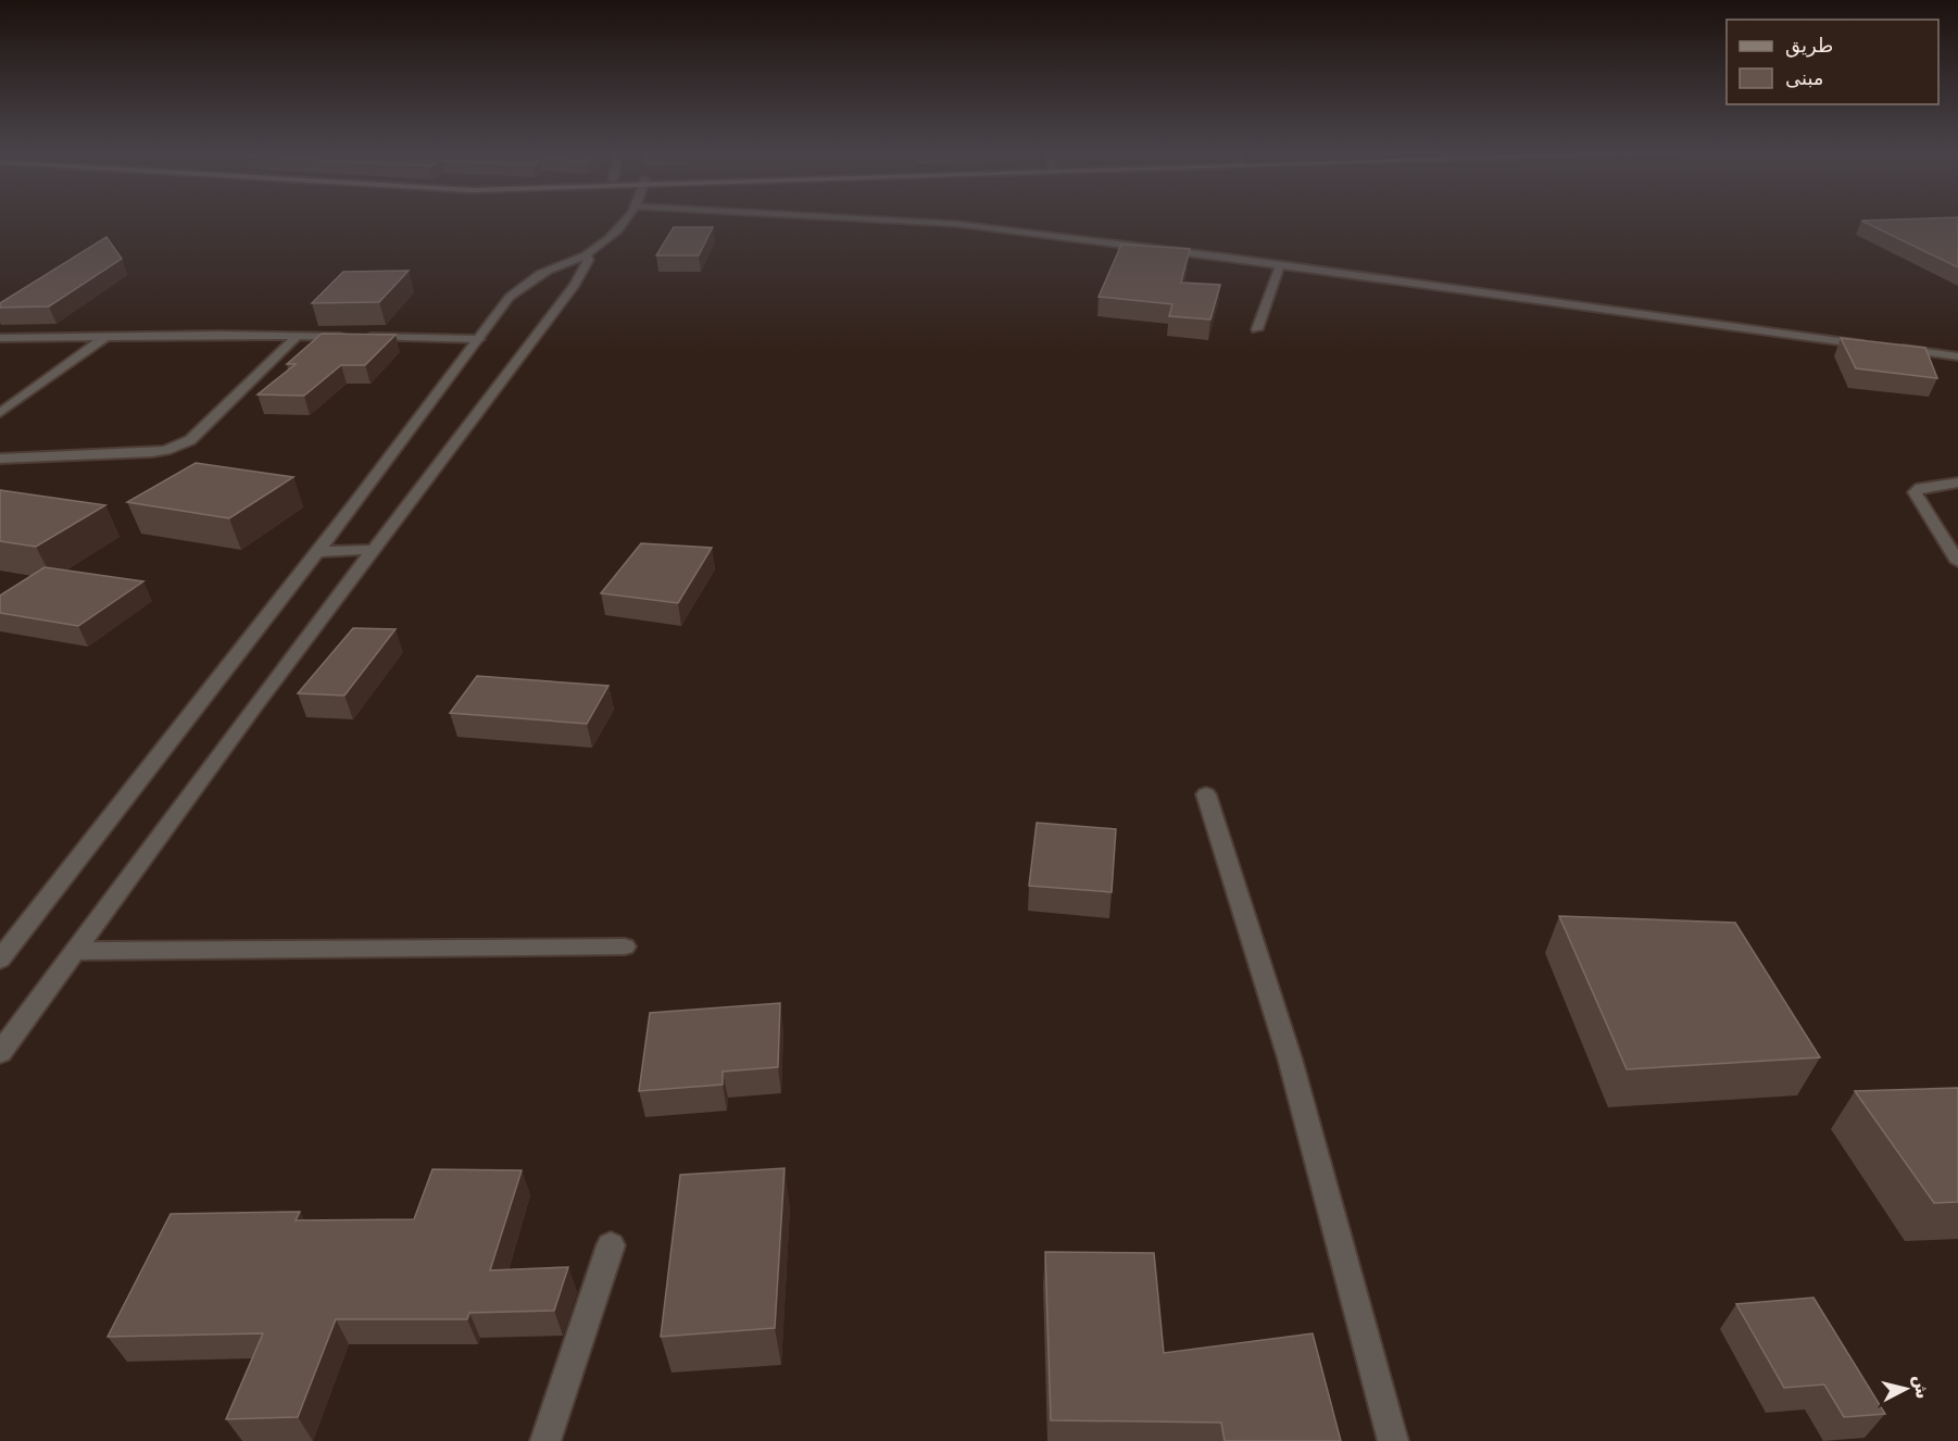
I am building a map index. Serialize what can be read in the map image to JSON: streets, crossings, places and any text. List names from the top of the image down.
{
  "legend": ["طريق", "مبنى"],
  "north": "right"
}
